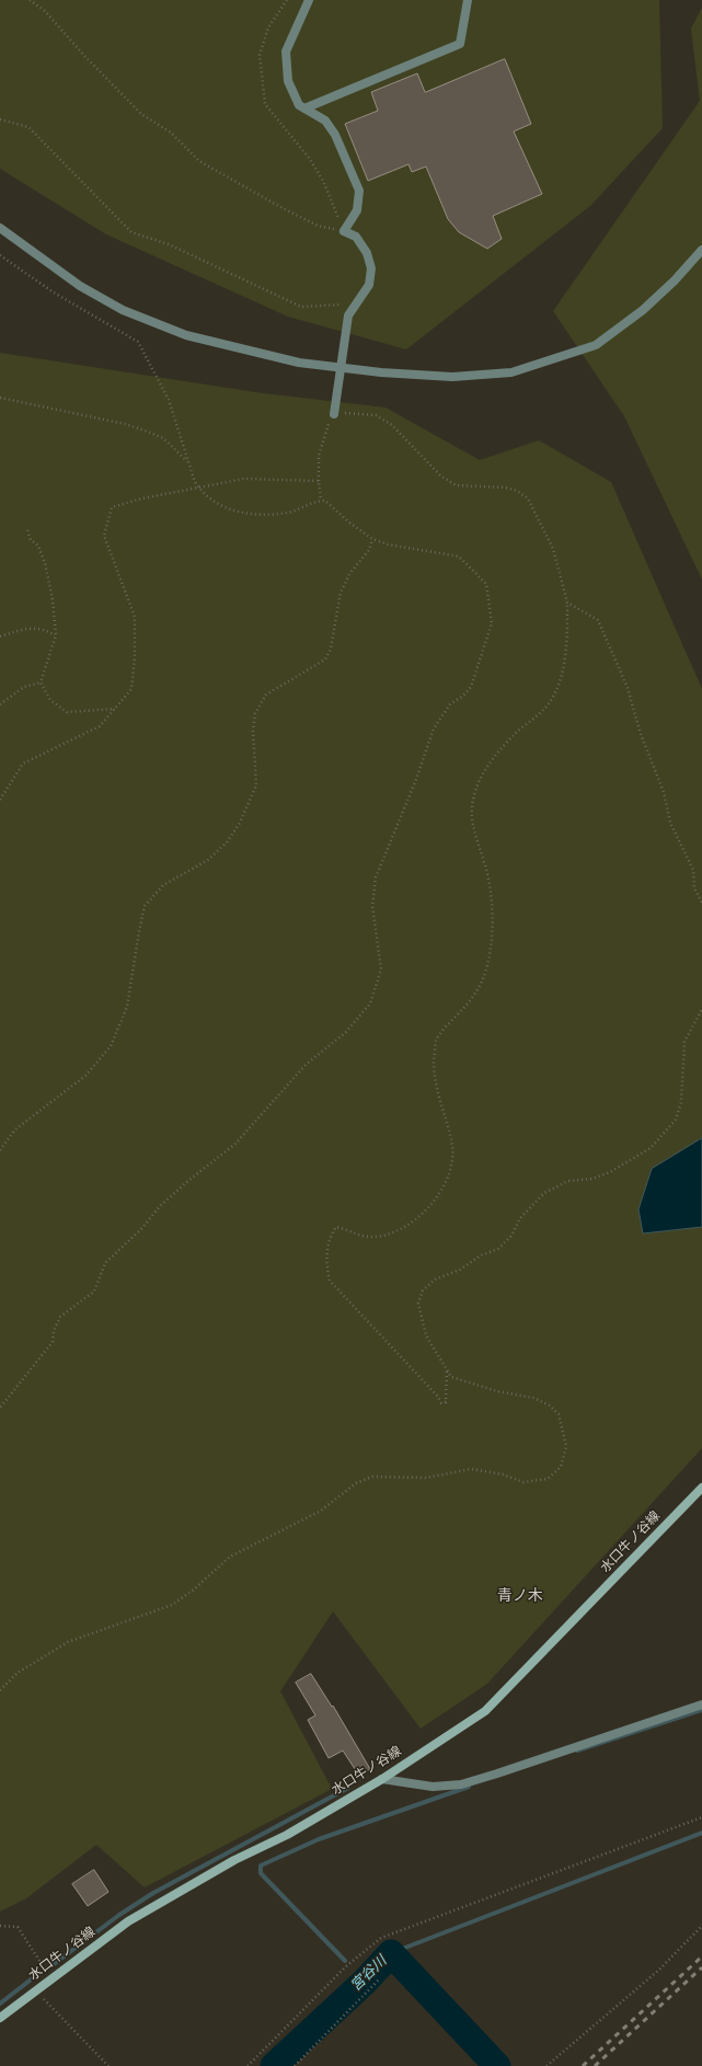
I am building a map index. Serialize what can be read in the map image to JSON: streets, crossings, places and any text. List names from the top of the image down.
{
  "streets": {
    "main road": ["水口牛ノ谷線"]
  },
  "districts": ["青ノ木"],
  "water": ["宮谷川"]
}
